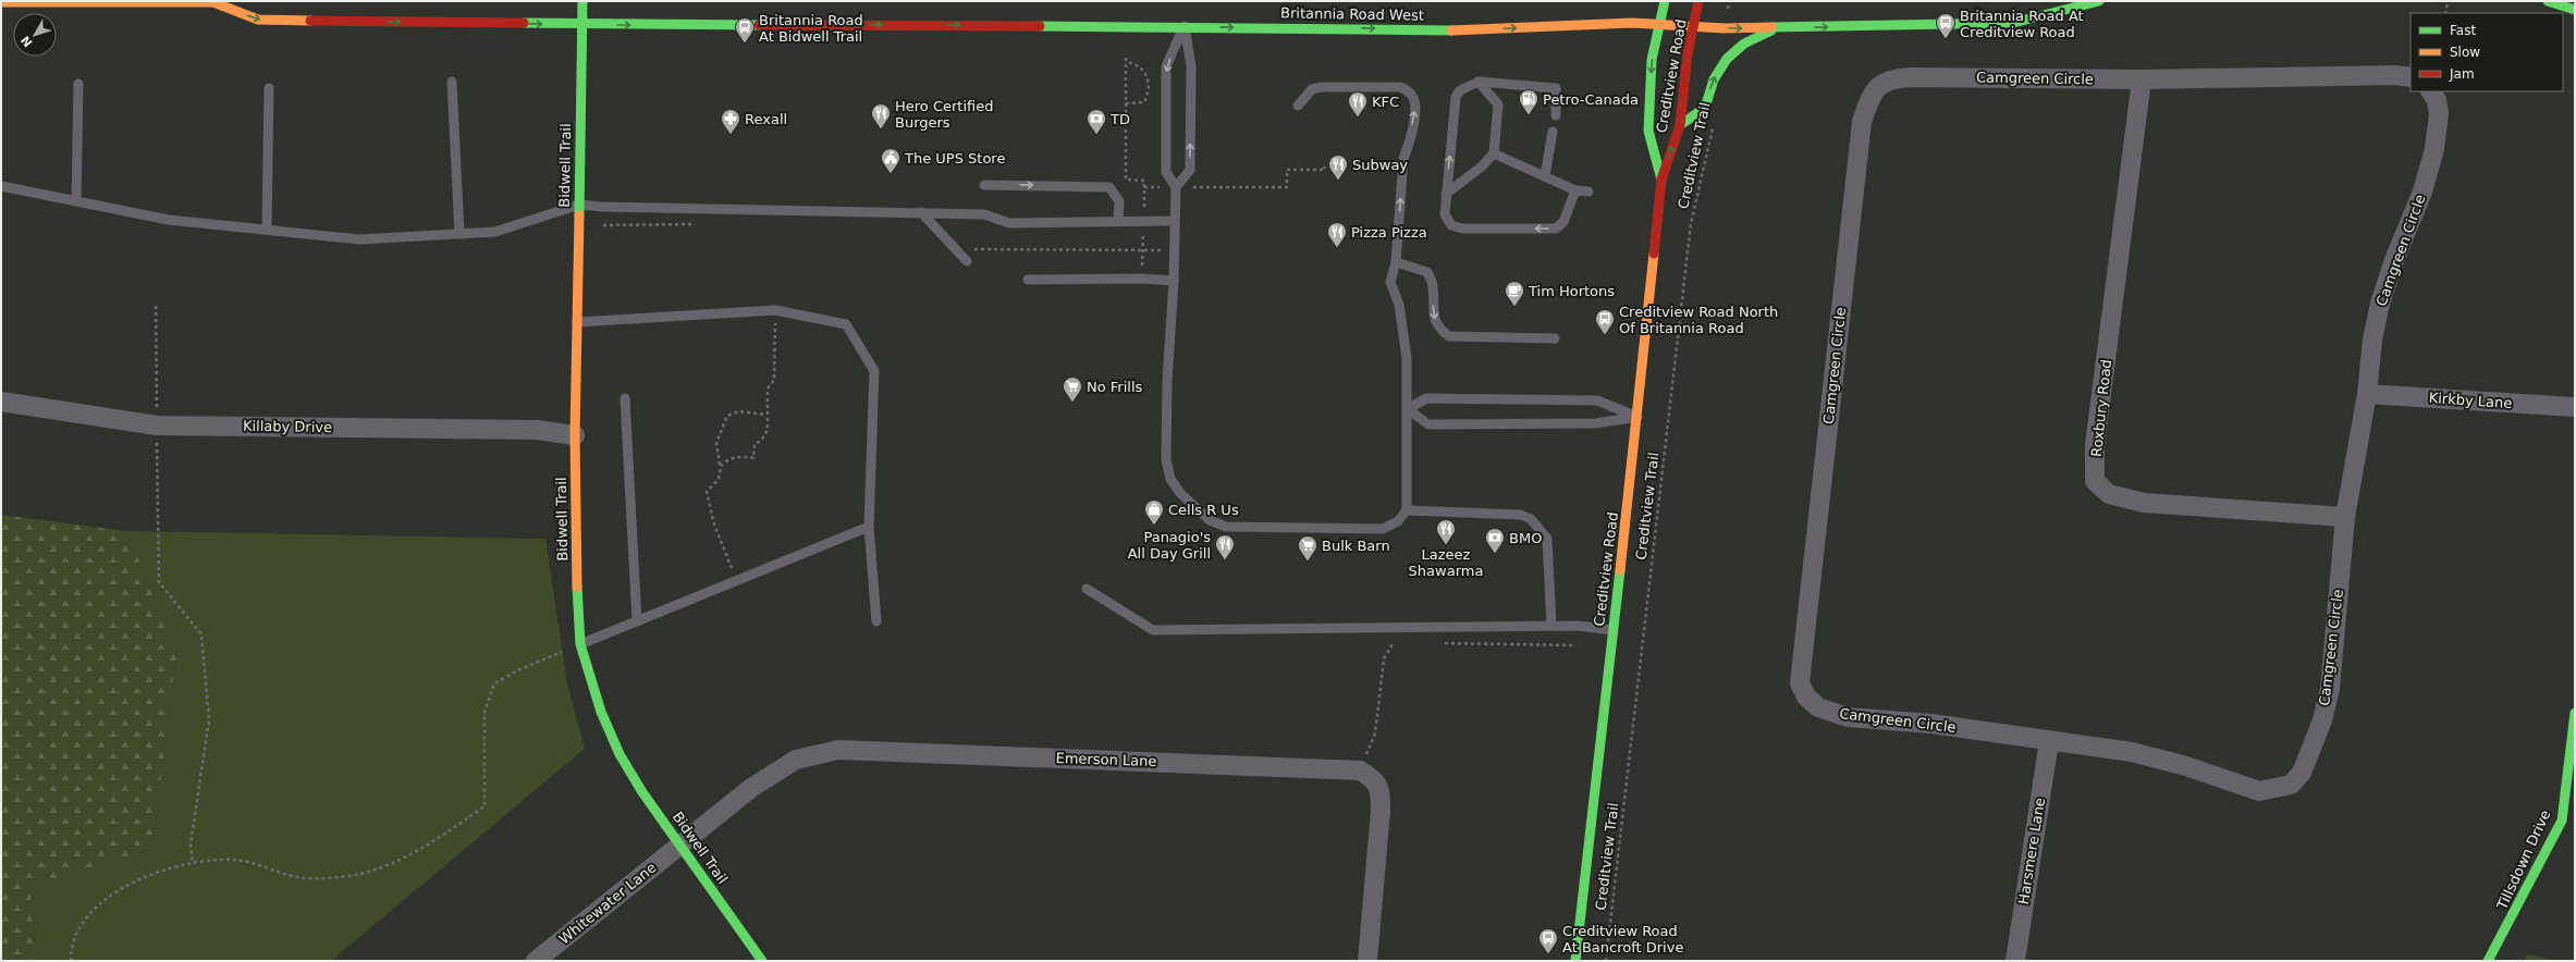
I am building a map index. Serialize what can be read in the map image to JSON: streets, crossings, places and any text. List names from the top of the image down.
{
  "streets": {
    "main road": [
      "Britannia Road West",
      "Creditview Road",
      "Bidwell Trail",
      "Tillsdown Drive"
    ],
    "street": [
      "Camgreen Circle",
      "Kirkby Lane",
      "Roxbury Road",
      "Killaby Drive",
      "Emerson Lane",
      "Harsmere Lane",
      "Whitewater Lane"
    ],
    "path": ["Creditview Trail"]
  },
  "crossings": [
    ["Britannia Road West", "Creditview Road"],
    ["Britannia Road West", "Bidwell Trail"],
    ["Camgreen Circle", "Kirkby Lane"],
    ["Camgreen Circle", "Roxbury Road"],
    ["Camgreen Circle", "Harsmere Lane"],
    ["Bidwell Trail", "Killaby Drive"],
    ["Bidwell Trail", "Emerson Lane"],
    ["Bidwell Trail", "Whitewater Lane"],
    ["Emerson Lane", "Whitewater Lane"]
  ],
  "one_way": ["Britannia Road West"],
  "places": {
    "bus stop": [
      "Britannia Road At Creditview Road",
      "Britannia Road At Bidwell Trail",
      "Creditview Road North Of Britannia Road",
      "Creditview Road At Bancroft Drive"
    ],
    "fuel station": ["Petro-Canada"],
    "restaurant": [
      "KFC",
      "Hero Certified Burgers",
      "Subway",
      "Pizza Pizza",
      "Lazeez Shawarma",
      "Panagio's All Day Grill"
    ],
    "pharmacy": ["Rexall"],
    "bank": ["TD", "BMO"],
    "public building": ["The UPS Store"],
    "cafe": ["Tim Hortons"],
    "supermarket": ["No Frills", "Bulk Barn"],
    "shop": ["Cells R Us"]
  },
  "legend": ["Fast", "Slow", "Jam"],
  "north": "bottom left"
}
